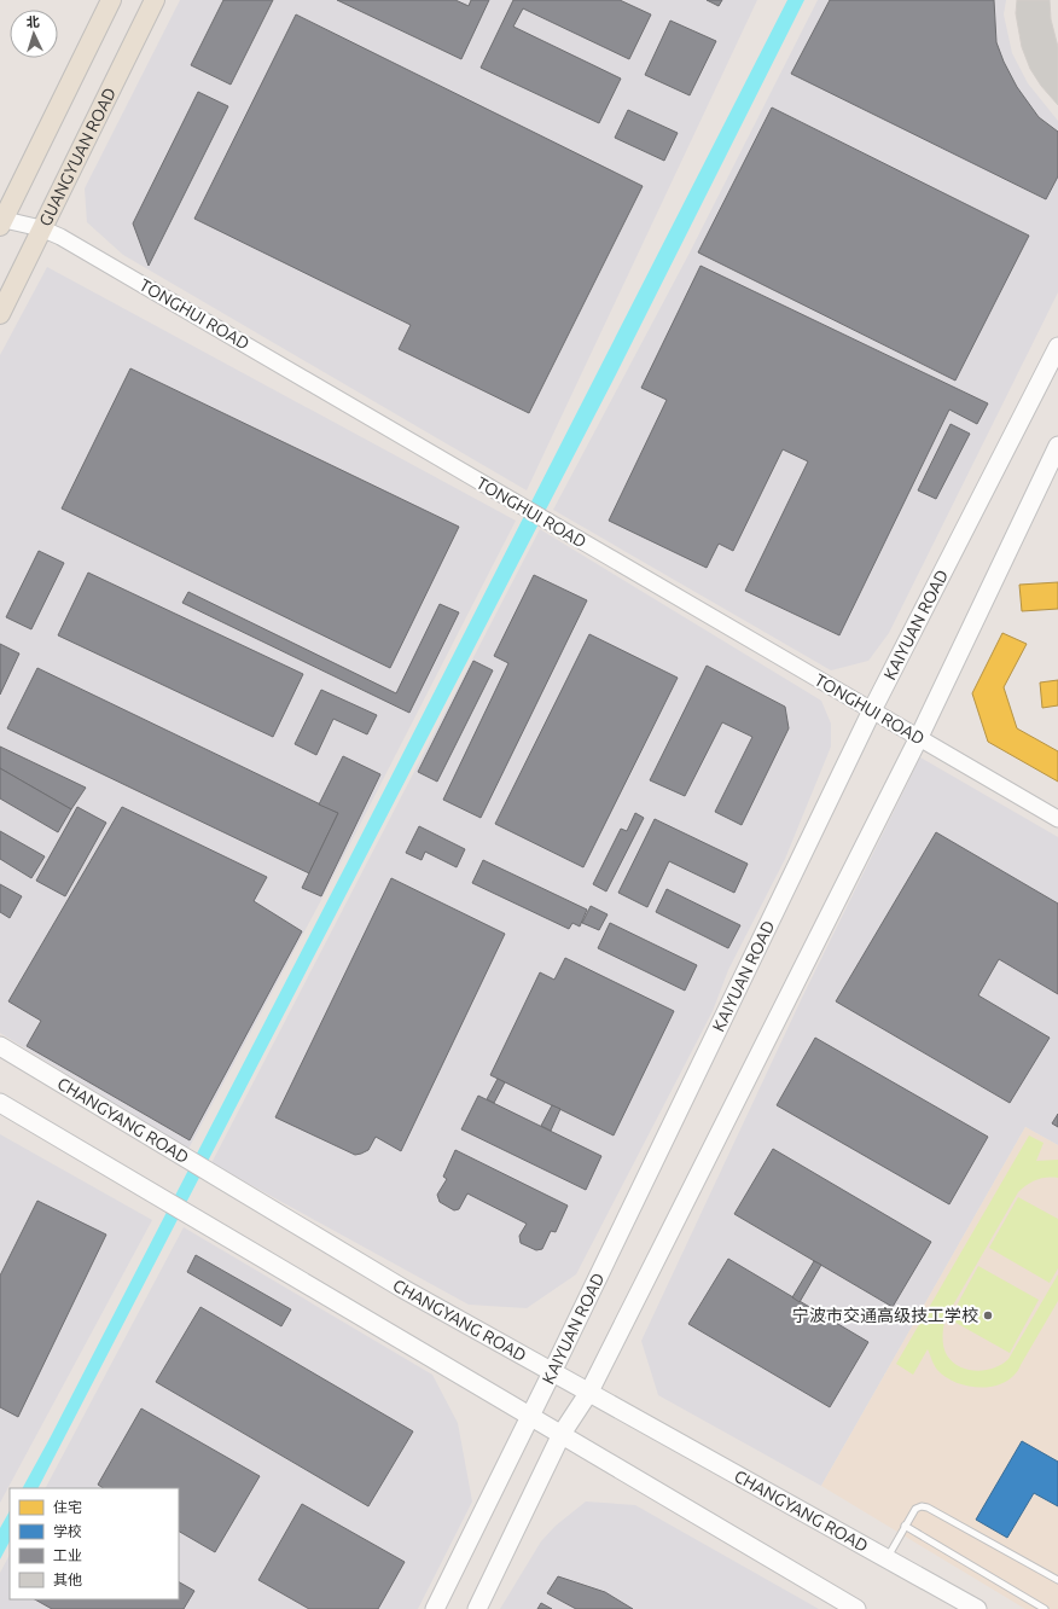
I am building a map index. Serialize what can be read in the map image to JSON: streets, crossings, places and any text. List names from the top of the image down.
{
  "streets": {
    "main road": ["GUANGYUAN ROAD", "KAIYUAN ROAD", "CHANGYANG ROAD"],
    "street": ["TONGHUI ROAD"]
  },
  "crossings": [
    ["GUANGYUAN ROAD", "TONGHUI ROAD"],
    ["TONGHUI ROAD", "KAIYUAN ROAD"],
    ["KAIYUAN ROAD", "CHANGYANG ROAD"]
  ],
  "places": ["宁波市交通高级技工学校"],
  "legend": [
    "住宅",
    "学校",
    "工业",
    "其他"
  ],
  "north": "top"
}
